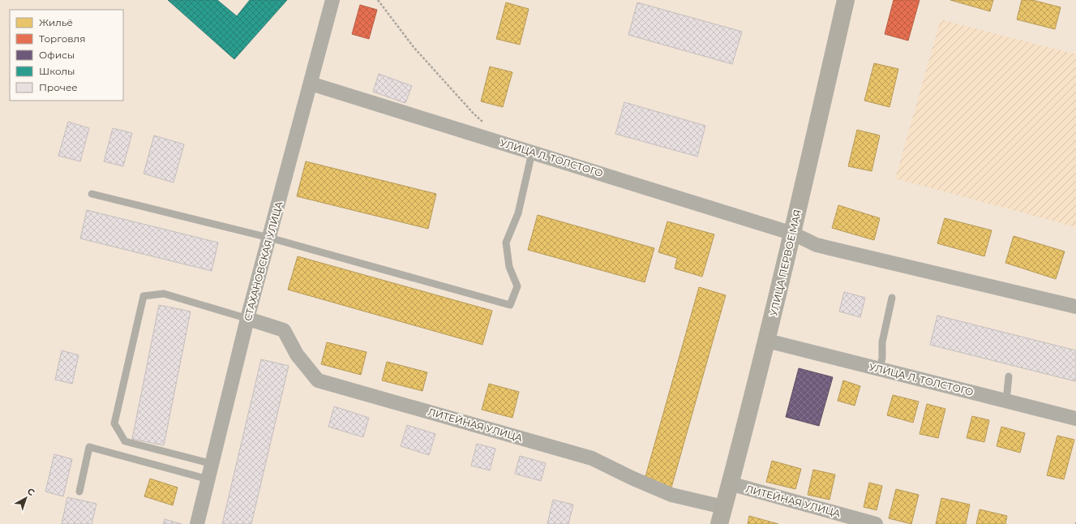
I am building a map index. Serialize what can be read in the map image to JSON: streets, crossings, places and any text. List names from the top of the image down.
{
  "streets": {
    "street": [
      "УЛИЦА Л. ТОЛСТОГО",
      "СТАХАНОВСКАЯ УЛИЦА",
      "УЛИЦА ПЕРВОЕ МАЯ",
      "ЛИТЕЙНАЯ УЛИЦА"
    ]
  },
  "crossings": [
    ["УЛИЦА Л. ТОЛСТОГО", "СТАХАНОВСКАЯ УЛИЦА"],
    ["УЛИЦА Л. ТОЛСТОГО", "УЛИЦА ПЕРВОЕ МАЯ"],
    ["СТАХАНОВСКАЯ УЛИЦА", "ЛИТЕЙНАЯ УЛИЦА"],
    ["УЛИЦА ПЕРВОЕ МАЯ", "ЛИТЕЙНАЯ УЛИЦА"]
  ],
  "legend": [
    "Жильё",
    "Торговля",
    "Офисы",
    "Школы",
    "Прочее"
  ],
  "north": "top right"
}
